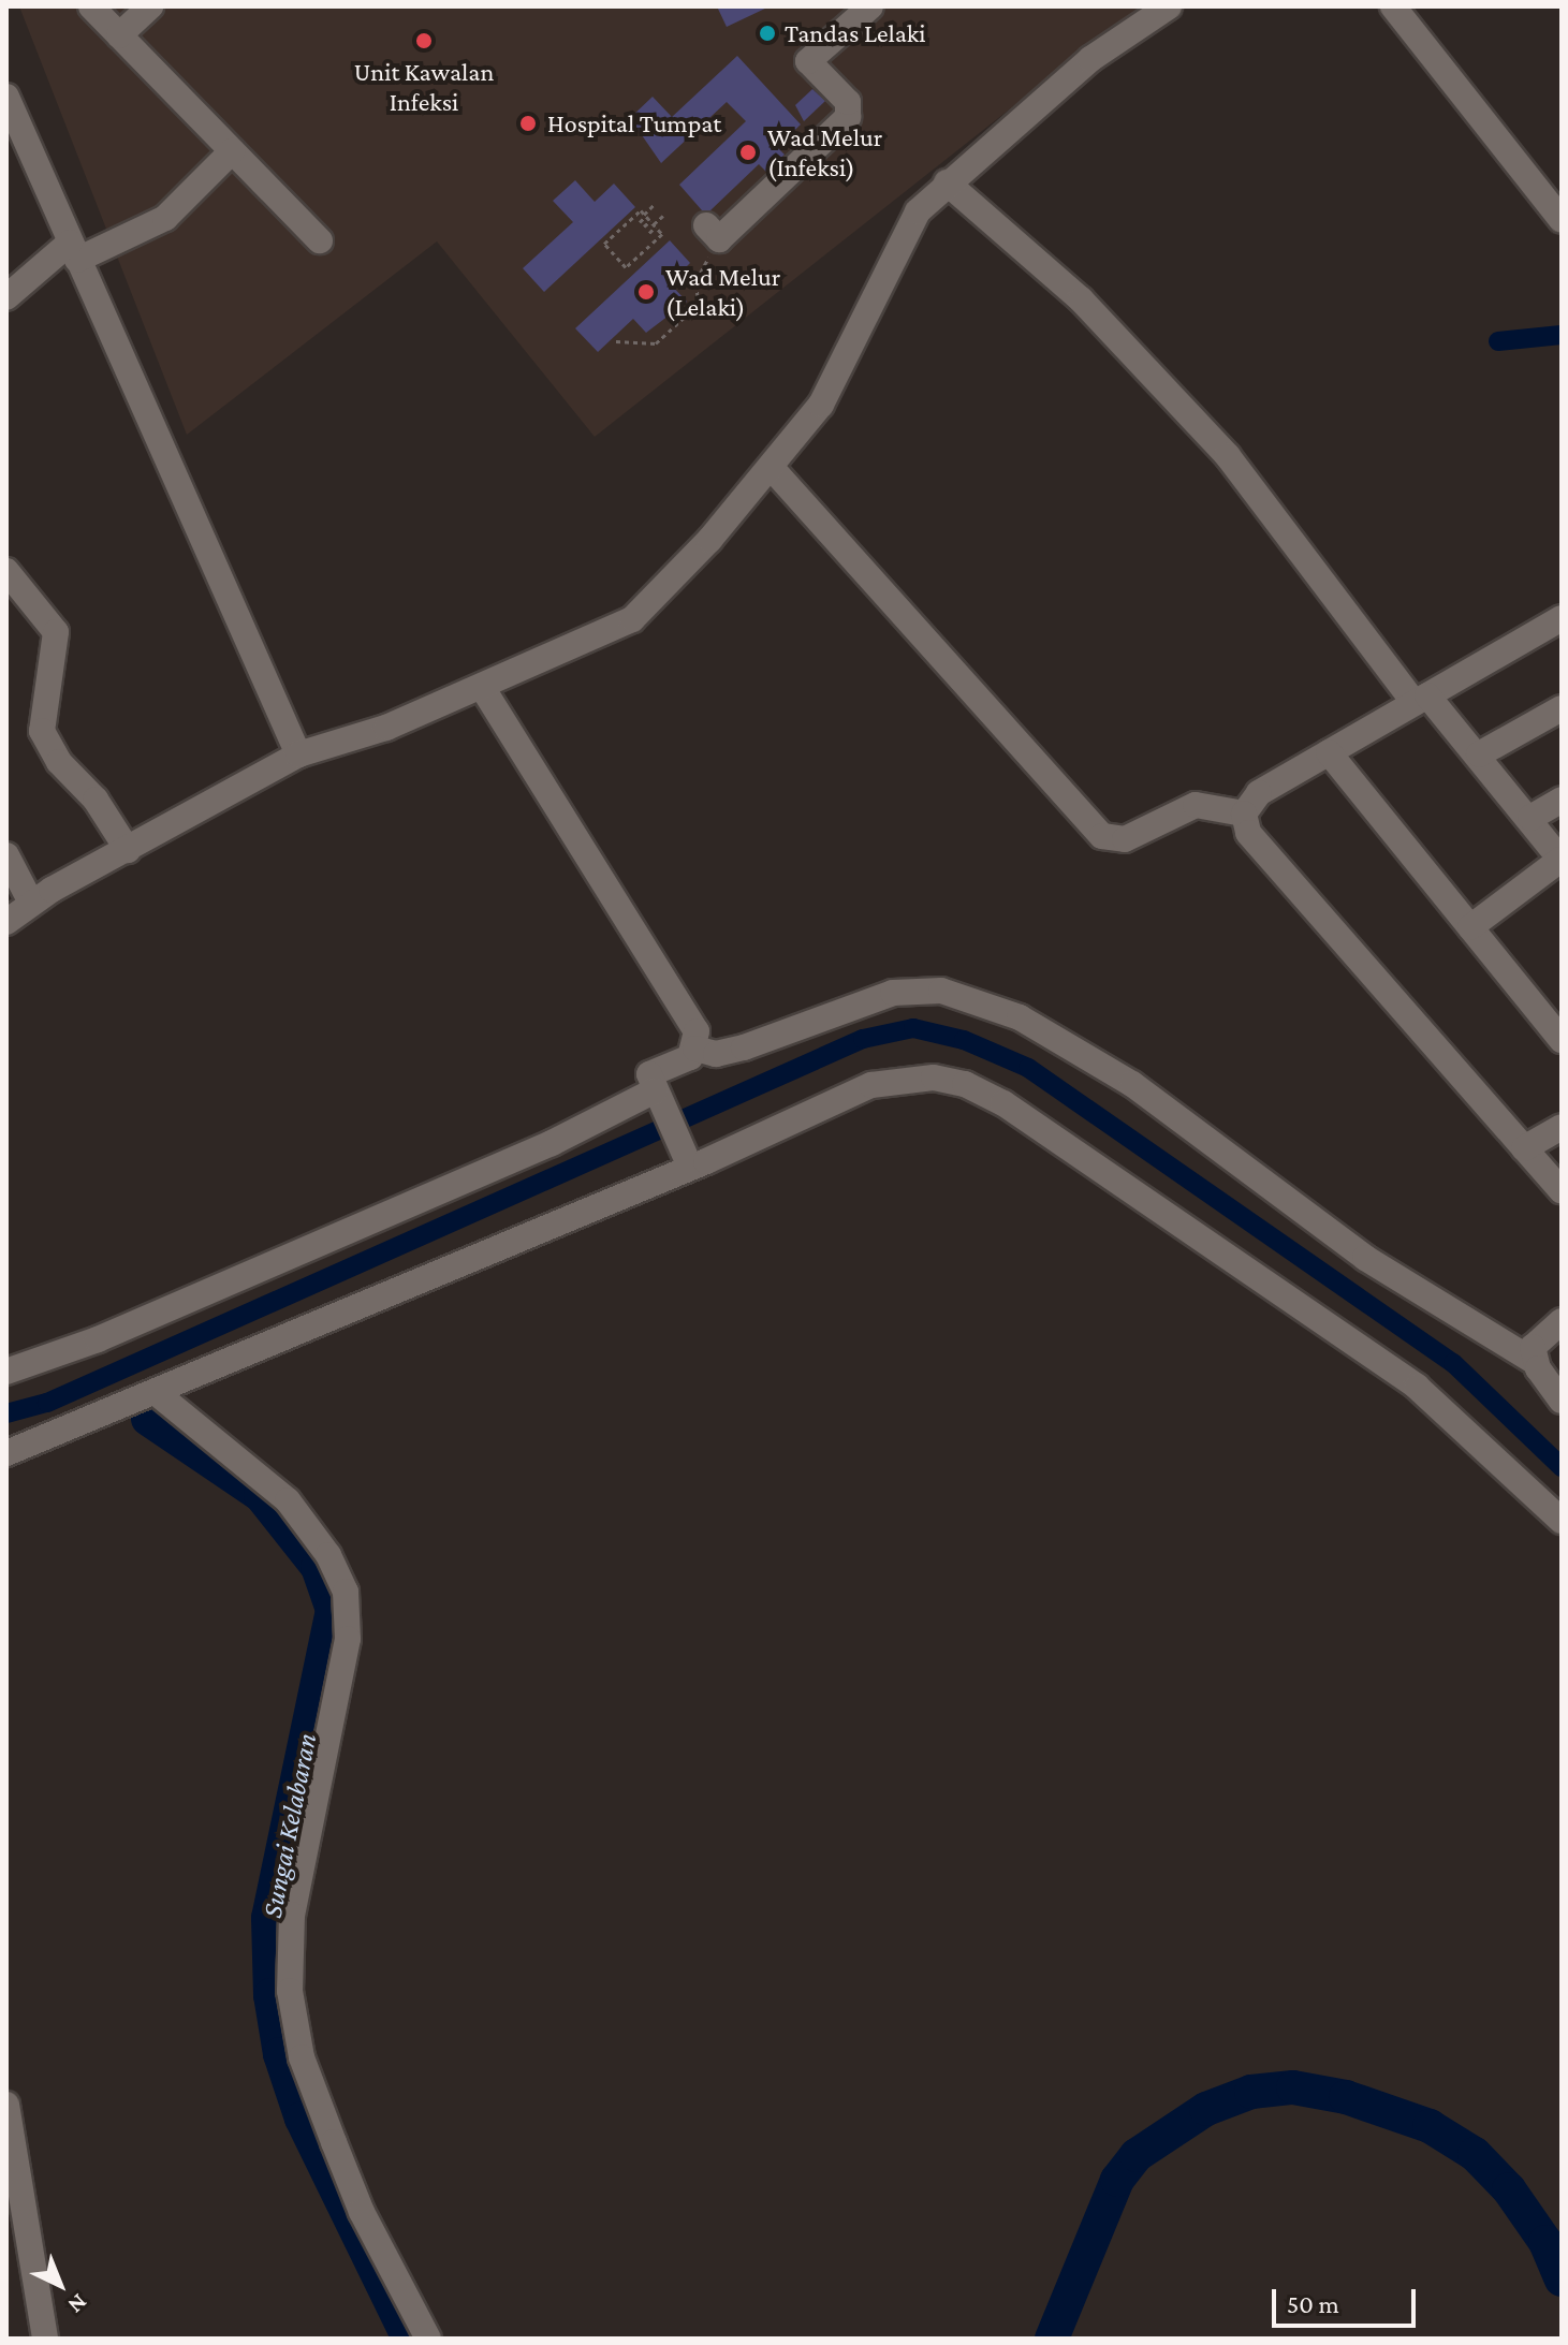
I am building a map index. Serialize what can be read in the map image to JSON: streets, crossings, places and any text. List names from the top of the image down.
{
  "water": ["Sungai Kelabaran"],
  "places": [
    "Tandas Lelaki",
    "Unit Kawalan Infeksi",
    "Hospital Tumpat",
    "Wad Melur (Infeksi)",
    "Wad Melur (Lelaki)"
  ],
  "scale_bar": "50 m",
  "north": "bottom right"
}
